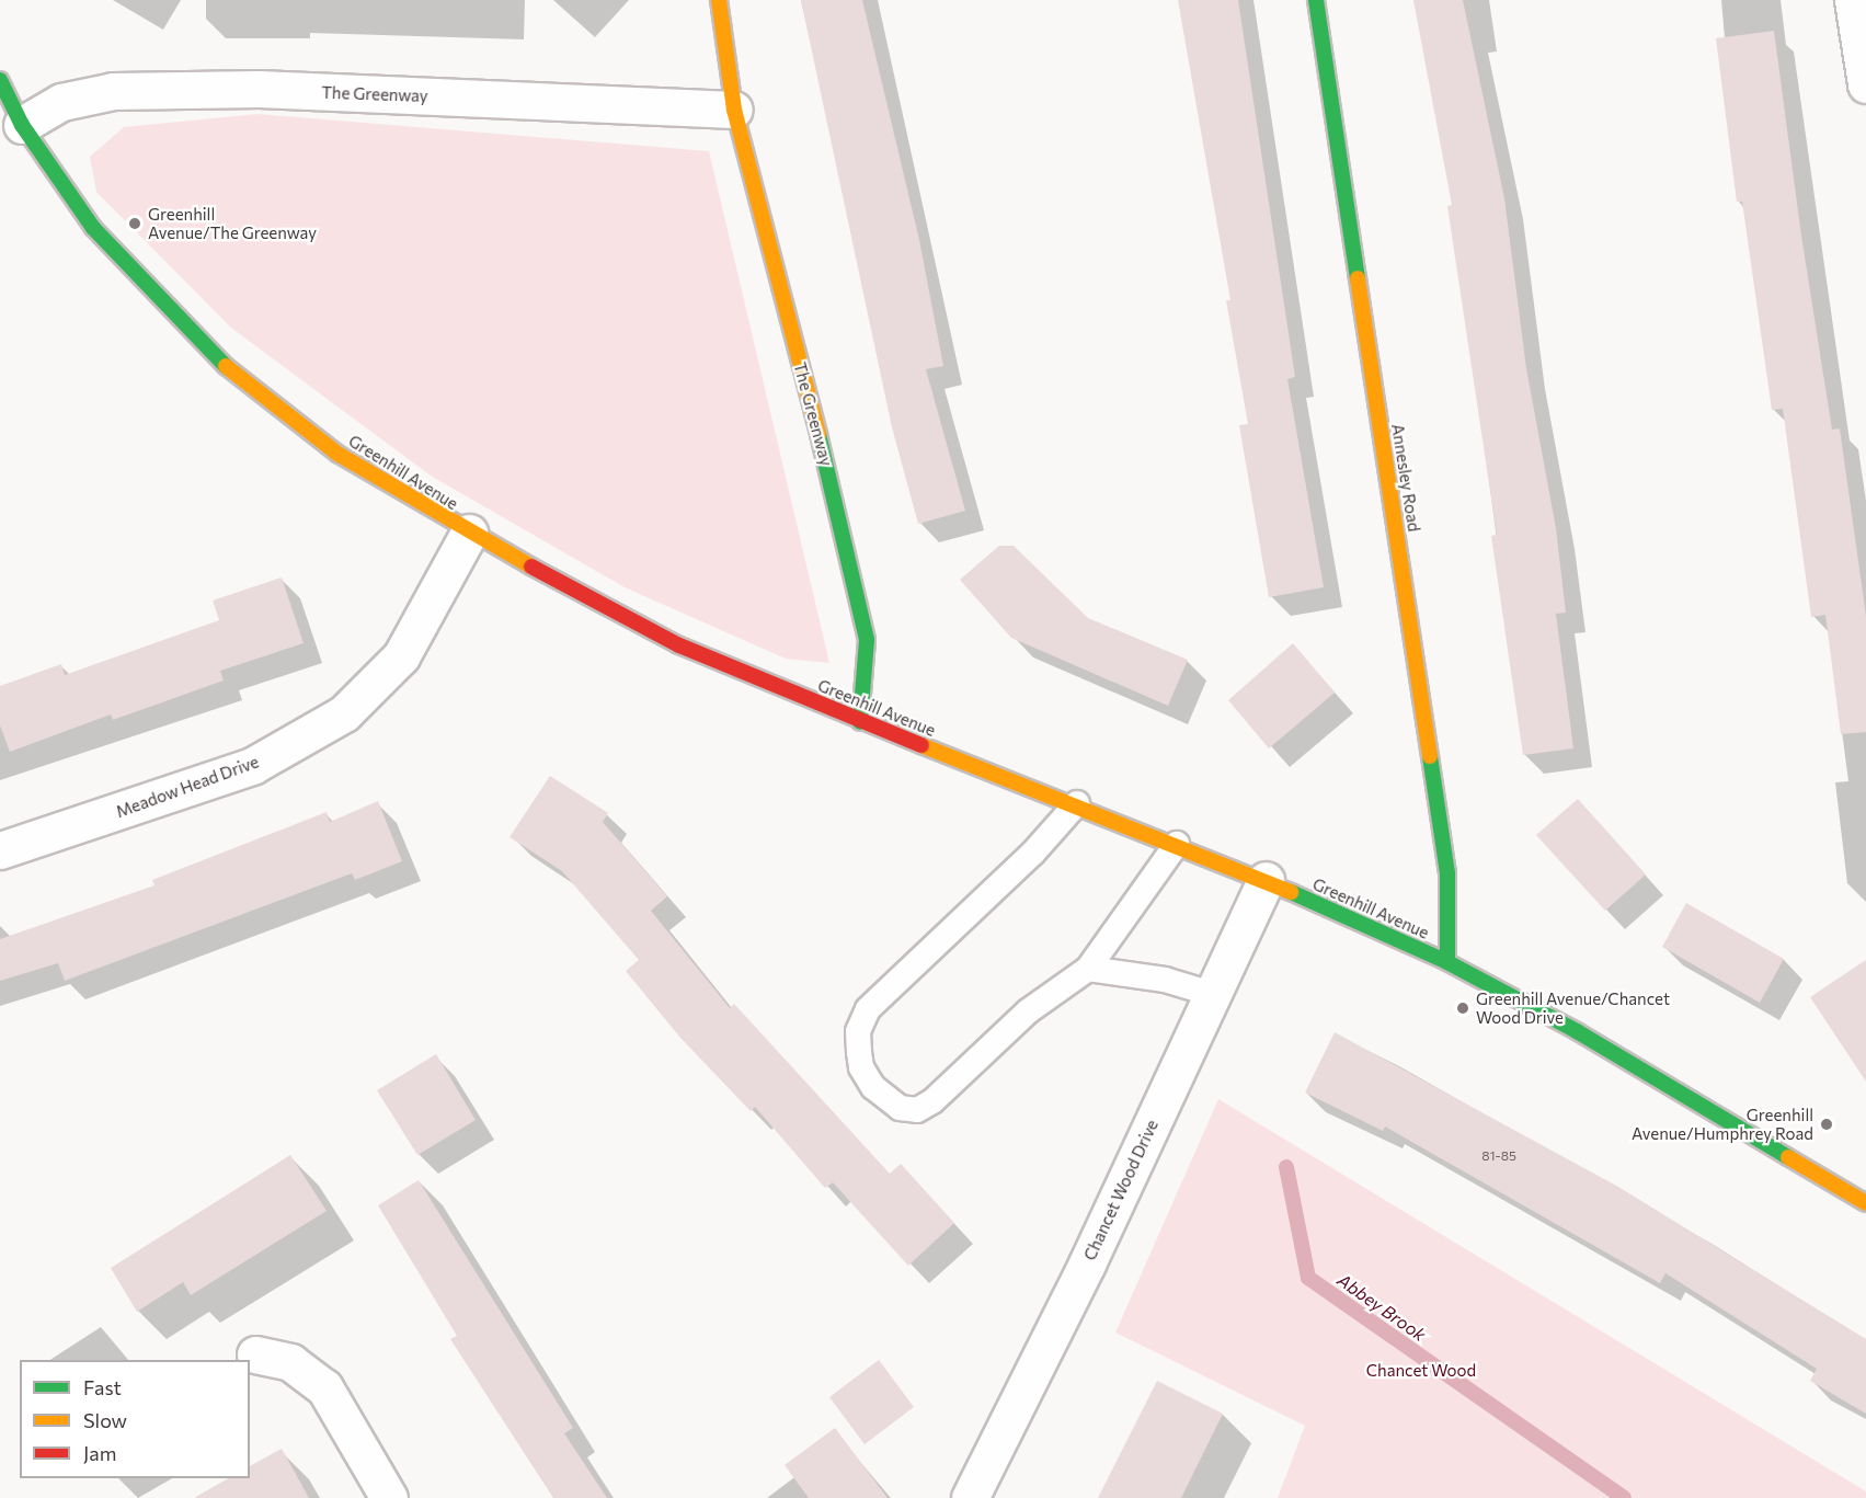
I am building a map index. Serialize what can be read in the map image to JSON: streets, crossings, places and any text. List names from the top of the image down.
{
  "streets": {
    "street": [
      "The Greenway",
      "Greenhill Avenue",
      "Annesley Road",
      "Meadow Head Drive",
      "Chancet Wood Drive"
    ]
  },
  "crossings": [
    ["The Greenway", "Greenhill Avenue"],
    ["Greenhill Avenue", "Annesley Road"],
    ["Greenhill Avenue", "Meadow Head Drive"],
    ["Greenhill Avenue", "Chancet Wood Drive"]
  ],
  "water": ["Abbey Brook"],
  "parks": ["Chancet Wood"],
  "places": ["Greenhill Avenue/The Greenway", "Greenhill Avenue/Chancet Wood Drive", "Greenhill Avenue/Humphrey Road"],
  "house_numbers": ["81-85"],
  "legend": ["Fast", "Slow", "Jam"]
}
